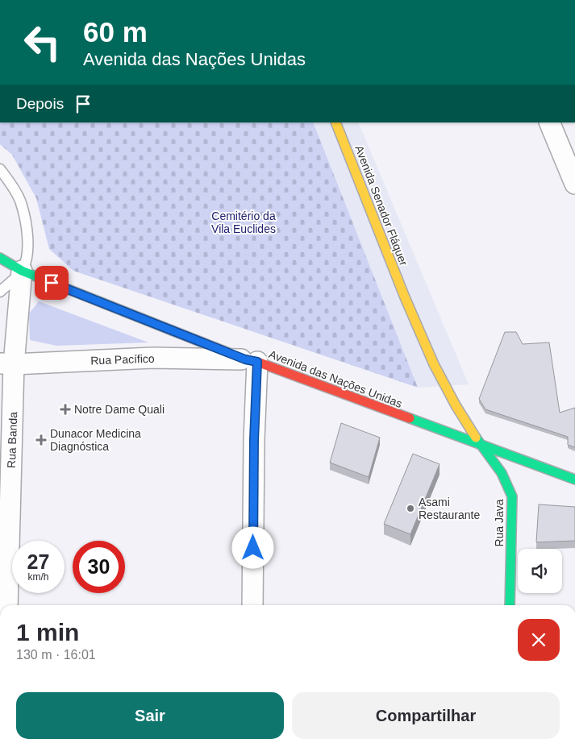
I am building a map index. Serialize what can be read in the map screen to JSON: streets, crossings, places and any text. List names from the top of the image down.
{
  "streets": {
    "street": [
      "Avenida Senador Fláquer",
      "Rua Pacífico",
      "Avenida das Nações Unidas",
      "Rua Banda",
      "Rua Java"
    ]
  },
  "crossings": [
    ["Avenida Senador Fláquer", "Avenida das Nações Unidas"],
    ["Avenida Senador Fláquer", "Rua Java"],
    ["Rua Pacífico", "Avenida das Nações Unidas"],
    ["Rua Pacífico", "Rua Banda"],
    ["Avenida das Nações Unidas", "Rua Banda"],
    ["Avenida das Nações Unidas", "Rua Java"]
  ],
  "parks": ["Cemitério da Vila Euclides"],
  "places": {
    "health": ["Notre Dame Quali", "Dunacor Medicina Diagnóstica"],
    "other": ["Asami Restaurante"]
  },
  "page": {
    "turn": ["60 m", "Avenida das Nações Unidas"],
    "then": "Depois",
    "speed": "27 km/h",
    "limit": "30",
    "heading": ["1 min", "130 m · 16:01"],
    "buttons": ["Sair", "Compartilhar"]
  }
}
